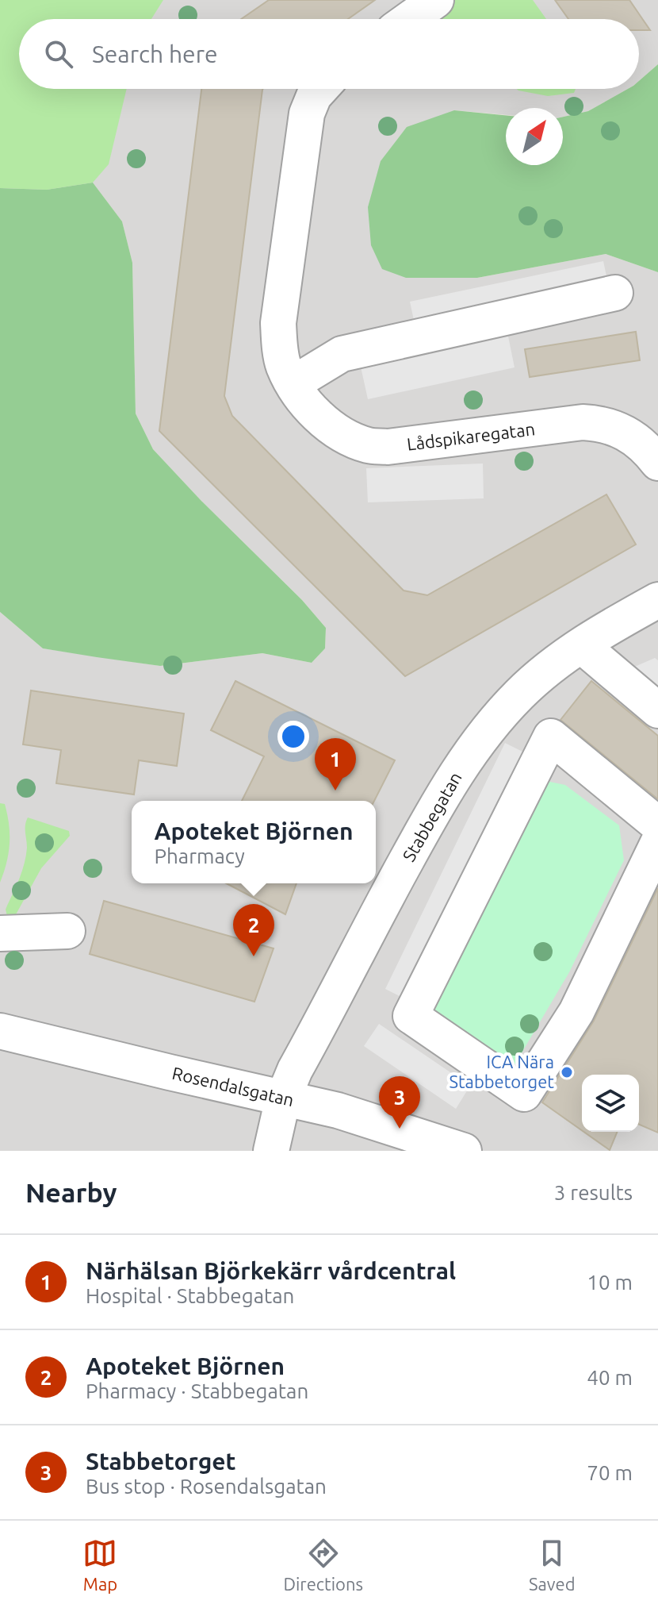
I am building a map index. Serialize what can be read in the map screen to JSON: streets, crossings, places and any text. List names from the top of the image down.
{
  "streets": {
    "street": ["Lådspikaregatan", "Stabbegatan", "Rosendalsgatan"]
  },
  "crossings": [
    ["Stabbegatan", "Rosendalsgatan"]
  ],
  "places": ["ICA Nära Stabbetorget"],
  "north": "top right",
  "page": {
    "search": "Search here",
    "pins": ["1", "2", "3"],
    "popup": ["Apoteket Björnen", "Pharmacy"],
    "heading": ["Nearby", "3 results"],
    "list": [
      {
        "mark": "1",
        "name": "Närhälsan Björkekärr vårdcentral",
        "note": "Hospital · Stabbegatan",
        "value": "10 m"
      },
      {
        "mark": "2",
        "name": "Apoteket Björnen",
        "note": "Pharmacy · Stabbegatan",
        "value": "40 m"
      },
      {
        "mark": "3",
        "name": "Stabbetorget",
        "note": "Bus stop · Rosendalsgatan",
        "value": "70 m"
      }
    ],
    "nav": ["Map", "Directions", "Saved"]
  }
}
